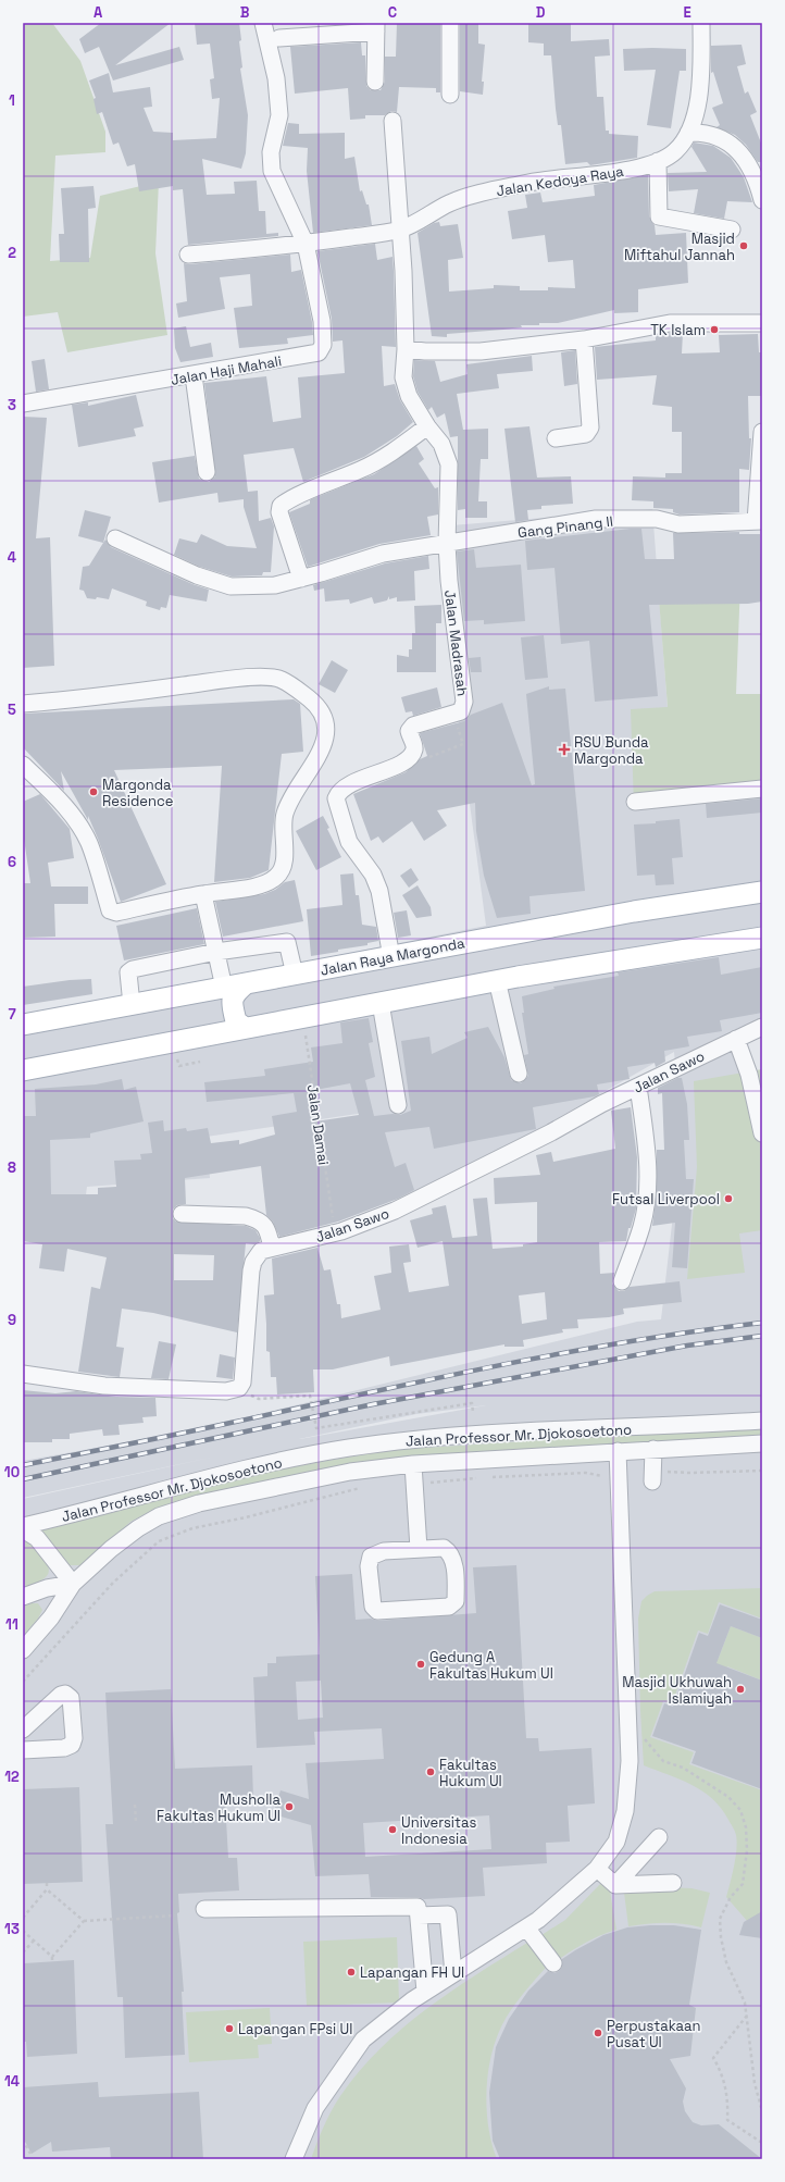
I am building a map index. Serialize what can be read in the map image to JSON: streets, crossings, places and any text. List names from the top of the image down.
{
  "streets": {
    "main road": ["Jalan Raya Margonda"],
    "street": [
      "Jalan Kedoya Raya",
      "Jalan Haji Mahali",
      "Gang Pinang II",
      "Jalan Madrasah",
      "Jalan Sawo",
      "Jalan Professor Mr. Djokosoetono"
    ],
    "path": ["Jalan Damai"]
  },
  "crossings": [
    ["Gang Pinang II", "Jalan Madrasah"],
    ["Jalan Madrasah", "Jalan Raya Margonda"],
    ["Jalan Sawo", "Jalan Damai"]
  ],
  "places": {
    "other": [
      "Masjid Miftahul Jannah",
      "TK Islam",
      "Margonda Residence",
      "Futsal Liverpool",
      "Gedung A Fakultas Hukum UI",
      "Masjid Ukhuwah Islamiyah",
      "Fakultas Hukum UI",
      "Musholla Fakultas Hukum UI",
      "Universitas Indonesia",
      "Lapangan FH UI",
      "Lapangan FPsi UI",
      "Perpustakaan Pusat UI"
    ],
    "health": ["RSU Bunda Margonda"]
  },
  "grid": {
    "columns": [
      "A",
      "B",
      "C",
      "D",
      "E"
    ],
    "rows": [
      "1",
      "2",
      "3",
      "4",
      "5",
      "6",
      "7",
      "8",
      "9",
      "10",
      "11",
      "12",
      "13",
      "14"
    ]
  }
}
